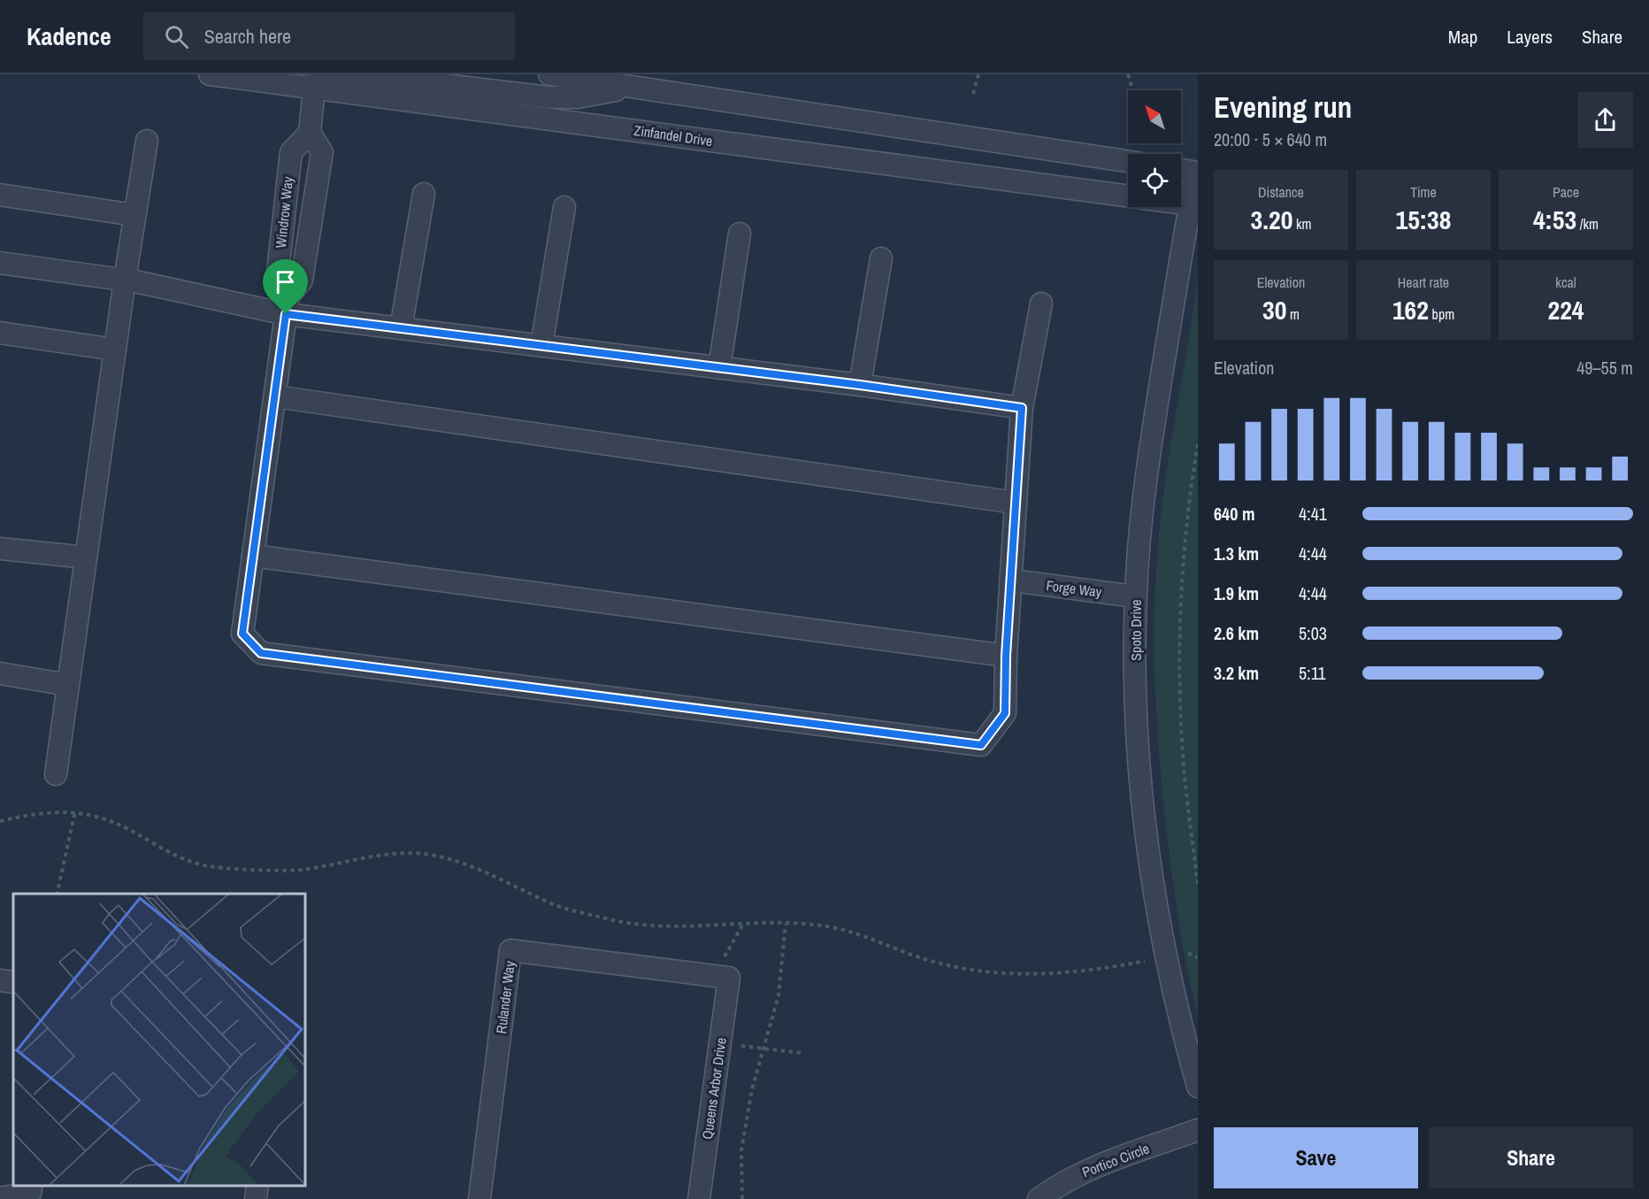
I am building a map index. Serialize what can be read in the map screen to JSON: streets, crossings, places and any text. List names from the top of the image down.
{
  "streets": {
    "street": [
      "Zinfandel Drive",
      "Windrow Way",
      "Forge Way",
      "Spoto Drive",
      "Rulander Way",
      "Queens Arbor Drive",
      "Portico Circle"
    ]
  },
  "crossings": [
    ["Forge Way", "Spoto Drive"],
    ["Rulander Way", "Queens Arbor Drive"]
  ],
  "north": "top left",
  "page": {
    "header": "Kadence",
    "search": "Search here",
    "nav": ["Map", "Layers", "Share"],
    "heading": ["Evening run", "20:00 · 5 × 640 m"],
    "stats": [
      ["Distance", "3.20 km"],
      ["Time", "15:38"],
      ["Pace", "4:53 /km"],
      ["Elevation", "30 m"],
      ["Heart rate", "162 bpm"],
      ["kcal", "224"]
    ],
    "chart": ["Elevation", "49–55 m"],
    "list": [
      {
        "name": "640 m",
        "note": "4:41"
      },
      {
        "name": "1.3 km",
        "note": "4:44"
      },
      {
        "name": "1.9 km",
        "note": "4:44"
      },
      {
        "name": "2.6 km",
        "note": "5:03"
      },
      {
        "name": "3.2 km",
        "note": "5:11"
      }
    ],
    "buttons": ["Save", "Share"]
  }
}
